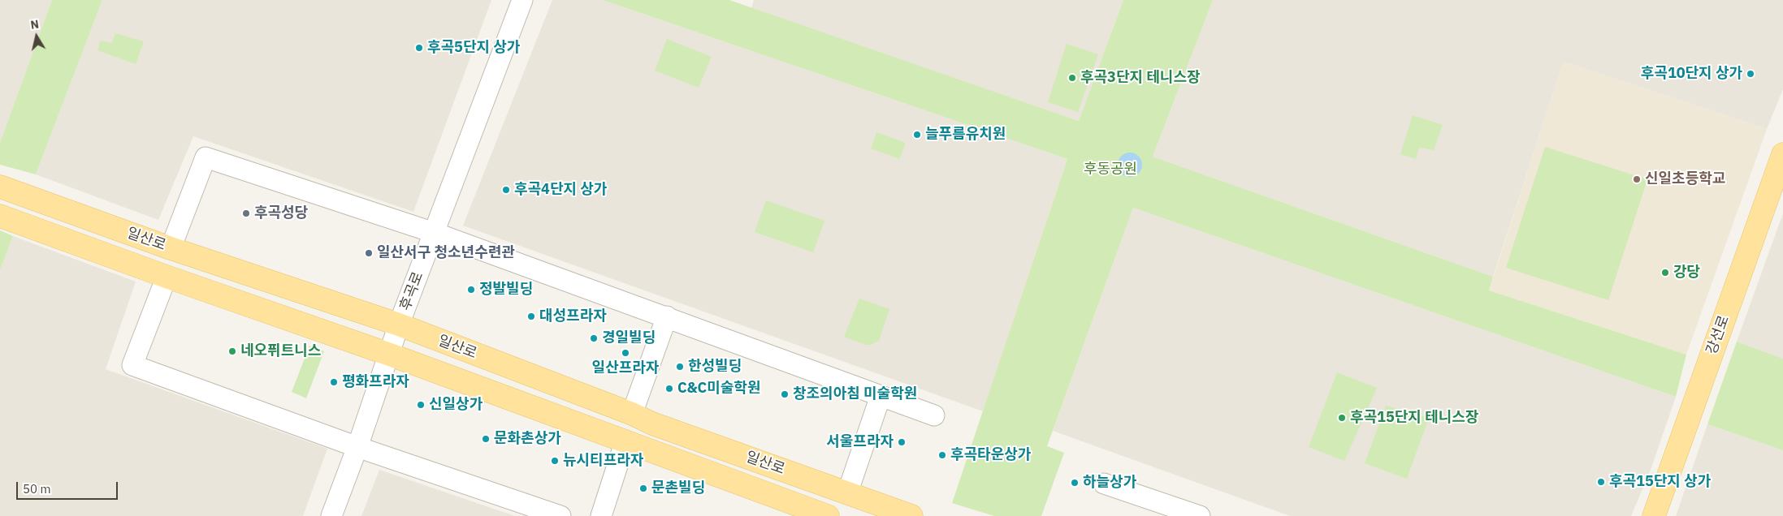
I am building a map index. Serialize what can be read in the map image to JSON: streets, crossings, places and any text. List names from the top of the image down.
{
  "streets": {
    "main road": ["일산로", "강선로"],
    "street": ["후곡로"]
  },
  "crossings": [
    ["일산로", "후곡로"]
  ],
  "parks": ["후동공원"],
  "places": [
    "후곡5단지 상가",
    "후곡10단지 상가",
    "후곡3단지 테니스장",
    "늘푸름유치원",
    "신일초등학교",
    "후곡4단지 상가",
    "후곡성당",
    "일산서구 청소년수련관",
    "강당",
    "정발빌딩",
    "대성프라자",
    "경일빌딩",
    "네오퓌트니스",
    "일산프라자",
    "한성빌딩",
    "평화프라자",
    "C&C미술학원",
    "창조의아침 미술학원",
    "신일상가",
    "후곡15단지 테니스장",
    "문화촌상가",
    "서울프라자",
    "후곡타운상가",
    "뉴시티프라자",
    "후곡15단지 상가",
    "하늘상가",
    "문촌빌딩"
  ],
  "scale_bar": "50 m",
  "north": "top"
}
